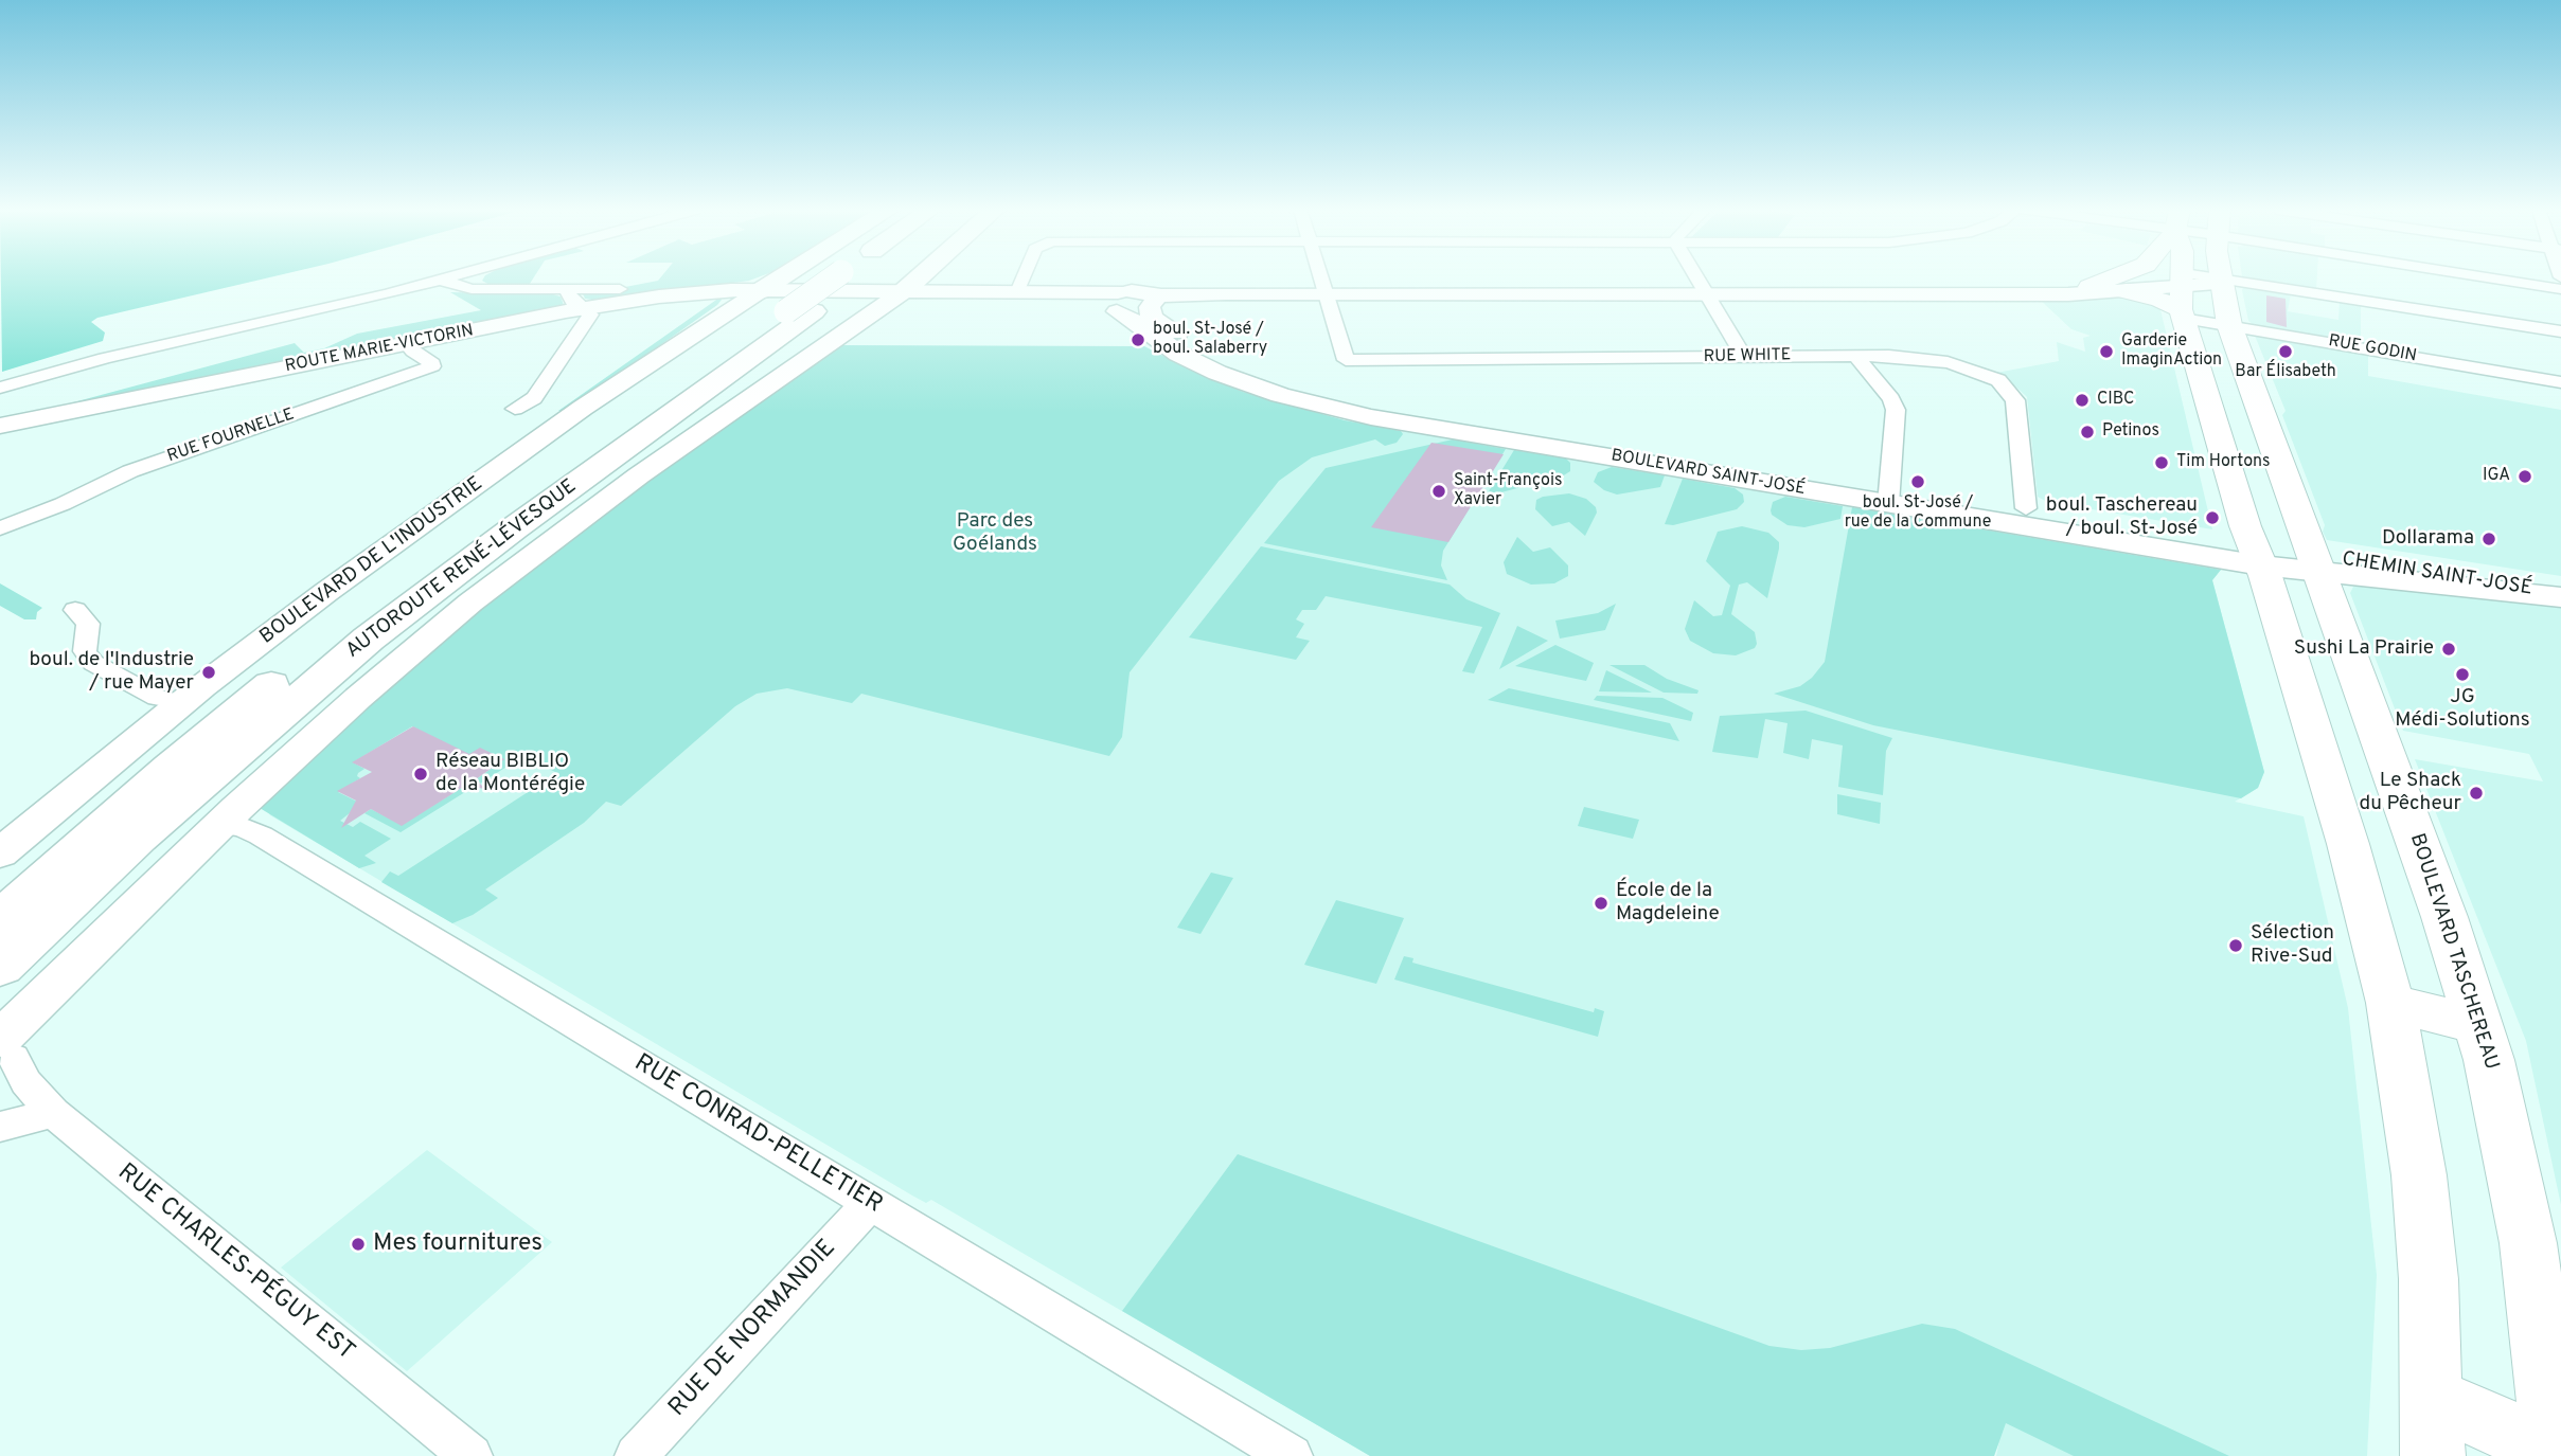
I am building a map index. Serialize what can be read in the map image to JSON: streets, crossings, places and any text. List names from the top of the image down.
{
  "streets": {
    "highway": ["AUTOROUTE RENÉ-LÉVESQUE"],
    "main road": ["BOULEVARD TASCHEREAU"],
    "street": [
      "ROUTE MARIE-VICTORIN",
      "RUE GODIN",
      "RUE WHITE",
      "RUE FOURNELLE",
      "BOULEVARD SAINT-JOSÉ",
      "BOULEVARD DE L'INDUSTRIE",
      "CHEMIN SAINT-JOSÉ",
      "RUE CONRAD-PELLETIER",
      "RUE CHARLES-PÉGUY EST",
      "RUE DE NORMANDIE"
    ]
  },
  "crossings": [
    ["ROUTE MARIE-VICTORIN", "RUE FOURNELLE"],
    ["ROUTE MARIE-VICTORIN", "BOULEVARD SAINT-JOSÉ"],
    ["ROUTE MARIE-VICTORIN", "BOULEVARD DE L'INDUSTRIE"],
    ["ROUTE MARIE-VICTORIN", "AUTOROUTE RENÉ-LÉVESQUE"],
    ["RUE GODIN", "BOULEVARD TASCHEREAU"],
    ["RUE WHITE", "BOULEVARD SAINT-JOSÉ"],
    ["BOULEVARD SAINT-JOSÉ", "CHEMIN SAINT-JOSÉ"],
    ["BOULEVARD SAINT-JOSÉ", "BOULEVARD TASCHEREAU"],
    ["BOULEVARD DE L'INDUSTRIE", "AUTOROUTE RENÉ-LÉVESQUE"],
    ["CHEMIN SAINT-JOSÉ", "BOULEVARD TASCHEREAU"],
    ["RUE CONRAD-PELLETIER", "RUE DE NORMANDIE"]
  ],
  "parks": ["Parc des Goélands"],
  "places": [
    "boul. St-José / boul. Salaberry",
    "Garderie ImaginAction",
    "Bar Élisabeth",
    "CIBC",
    "Petinos",
    "Tim Hortons",
    "IGA",
    "boul. St-José / rue de la Commune",
    "Saint-François Xavier",
    "boul. Taschereau / boul. St-José",
    "Dollarama",
    "Sushi La Prairie",
    "boul. de l'Industrie / rue Mayer",
    "JG Médi-Solutions",
    "Réseau BIBLIO de la Montérégie",
    "Le Shack du Pêcheur",
    "École de la Magdeleine",
    "Sélection Rive-Sud",
    "Mes fournitures"
  ]
}
